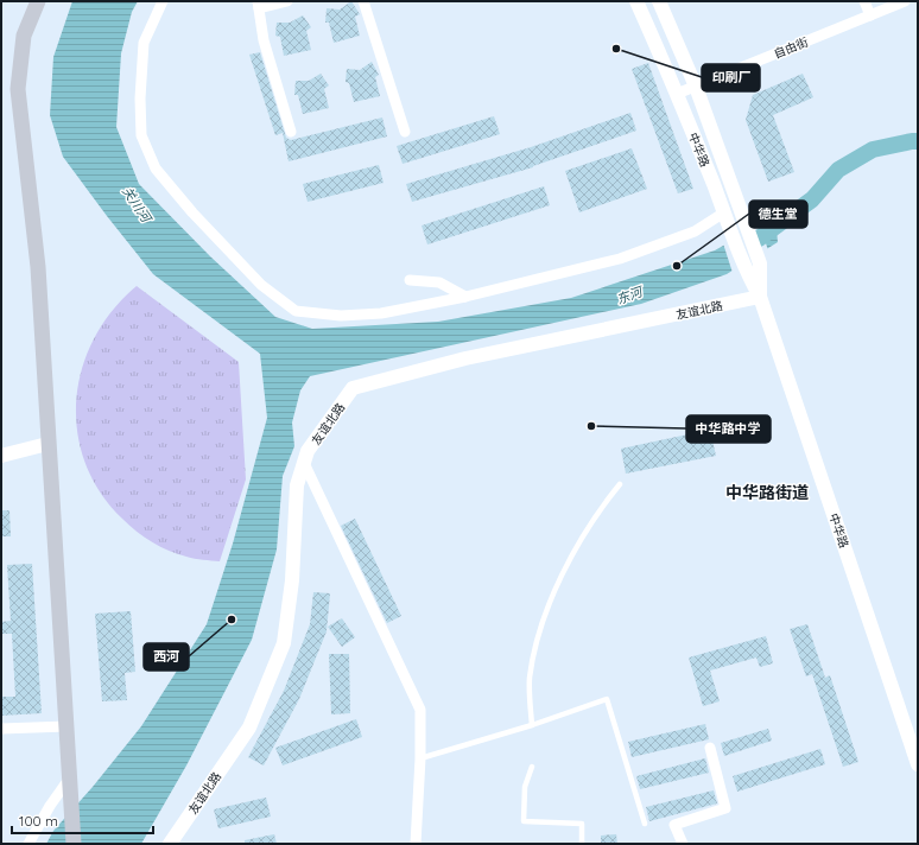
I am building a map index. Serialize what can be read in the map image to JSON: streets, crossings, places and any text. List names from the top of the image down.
{
  "streets": {
    "street": ["自由街", "中华路", "友谊北路"]
  },
  "crossings": [
    ["自由街", "中华路"],
    ["中华路", "友谊北路"]
  ],
  "districts": ["中华路街道"],
  "water": ["关川河", "东河"],
  "places": [
    "印刷厂",
    "德生堂",
    "中华路中学",
    "西河"
  ],
  "scale_bar": "100 m"
}
